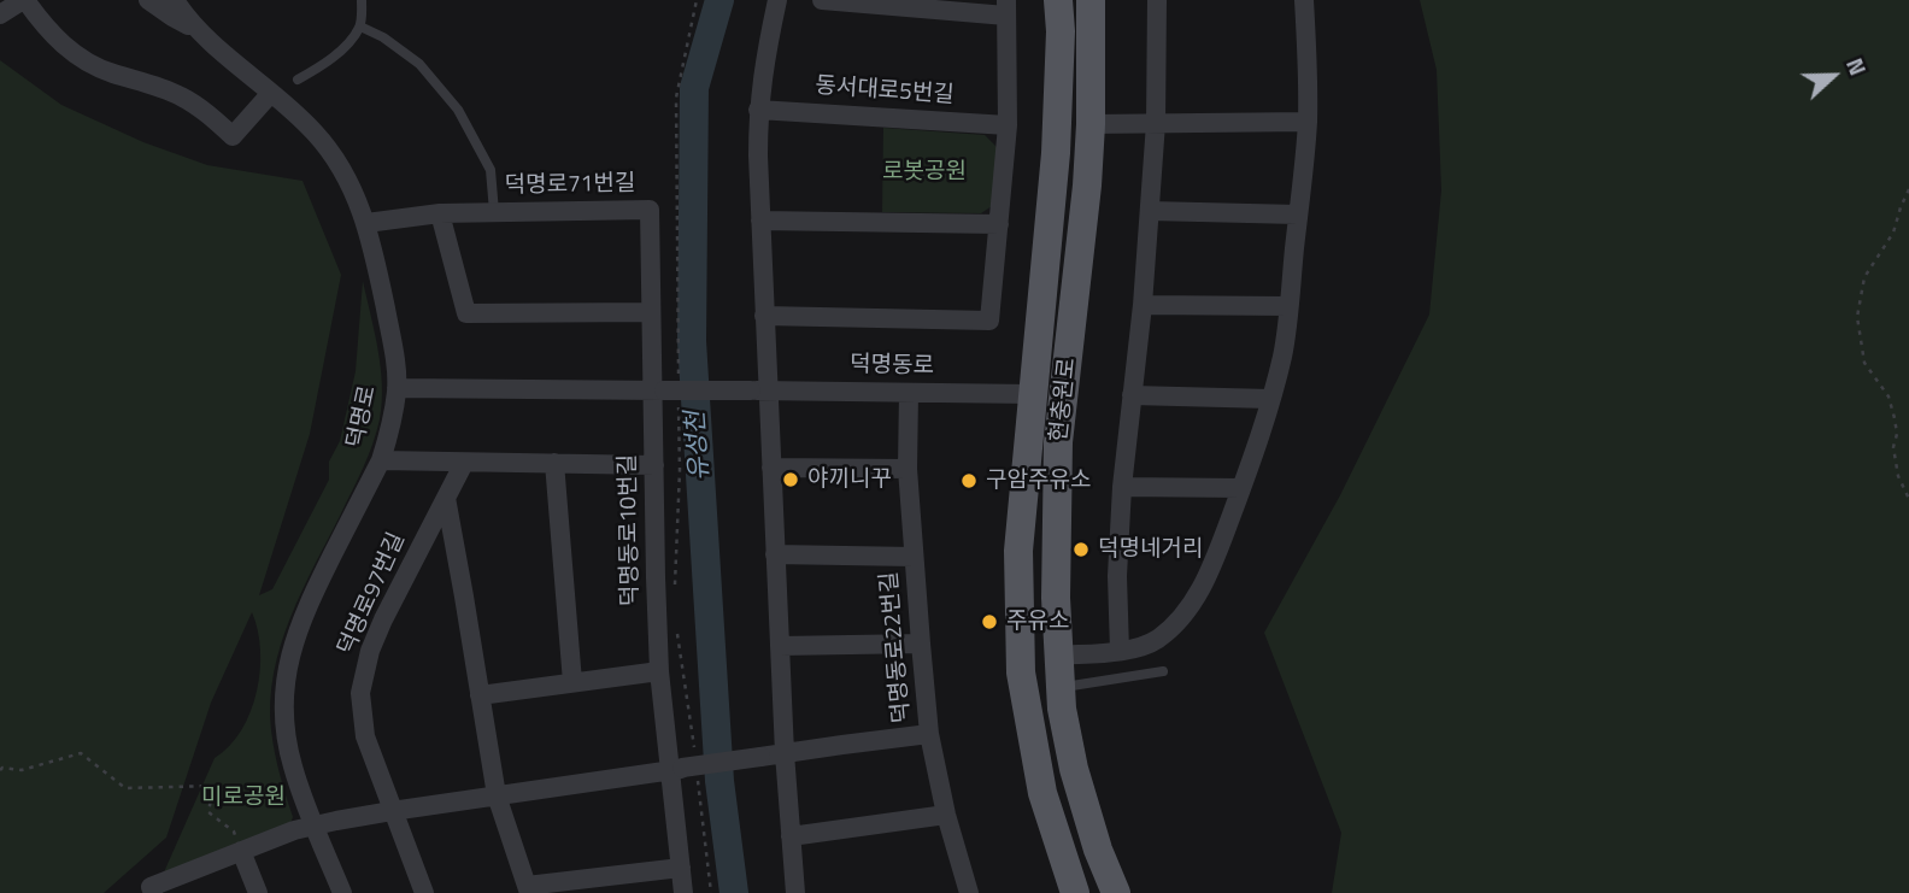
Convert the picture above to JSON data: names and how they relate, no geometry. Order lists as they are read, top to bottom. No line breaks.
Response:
{"streets":{"main road":["현충원로"],"street":["동서대로5번길","덕명로71번길","덕명동로","덕명로","덕명동로10번길","덕명로97번길","덕명동로22번길"]},"crossings":[["덕명로71번길","덕명동로"],["덕명로71번길","덕명로"],["덕명로71번길","덕명동로10번길"],["덕명동로","현충원로"],["덕명동로","덕명동로10번길"],["덕명동로","덕명동로22번길"]],"water":["유성천"],"parks":["로봇공원","미로공원"],"places":["야끼니꾸","구암주유소","덕명네거리","주유소"],"north":"right"}
